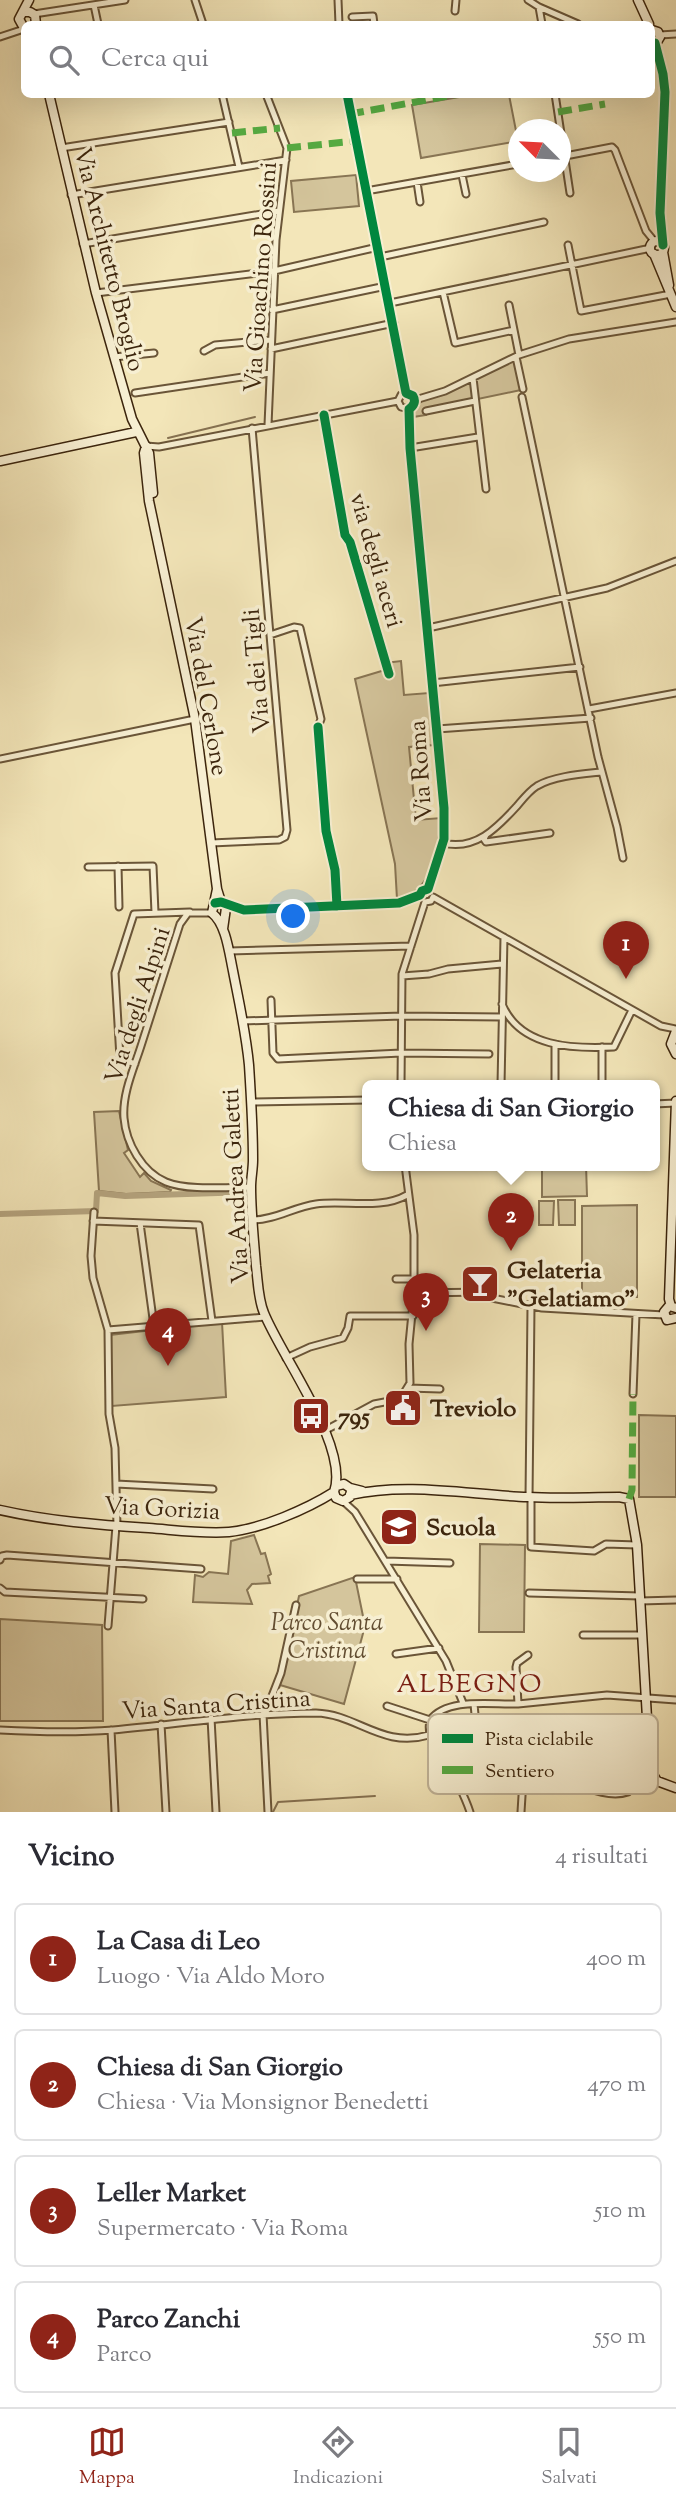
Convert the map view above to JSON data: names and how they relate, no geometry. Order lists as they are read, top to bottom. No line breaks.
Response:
{"streets":{"street":["Via Architetto Broglio","Via Gioachino Rossini","Via dei Tigli","Via del Cerlone","Via Roma","Via degli Alpini","Via Andrea Galetti","Via Gorizia","Via Santa Cristina"],"cycle path":["via degli aceri"]},"crossings":[["Via Architetto Broglio","Via del Cerlone"],["Via dei Tigli","Via del Cerlone"],["Via del Cerlone","Via degli Alpini"],["Via del Cerlone","Via Andrea Galetti"],["Via degli Alpini","Via Andrea Galetti"],["Via Andrea Galetti","Via Gorizia"]],"districts":["ALBEGNO"],"parks":["Parco Santa Cristina"],"places":{"bar":["Gelateria \"Gelatiamo\""],"public building":["Treviolo"],"bus stop":["795"],"school or university":["Scuola"]},"legend":["Pista ciclabile","Sentiero"],"north":"top left","page":{"search":"Cerca qui","pins":["1","2","3","4"],"popup":["Chiesa di San Giorgio","Chiesa"],"heading":["Vicino","4 risultati"],"list":[{"mark":"1","name":"La Casa di Leo","note":"Luogo · Via Aldo Moro","value":"400 m"},{"mark":"2","name":"Chiesa di San Giorgio","note":"Chiesa · Via Monsignor Benedetti","value":"470 m"},{"mark":"3","name":"Leller Market","note":"Supermercato · Via Roma","value":"510 m"},{"mark":"4","name":"Parco Zanchi","note":"Parco","value":"550 m"}],"nav":["Mappa","Indicazioni","Salvati"]}}
